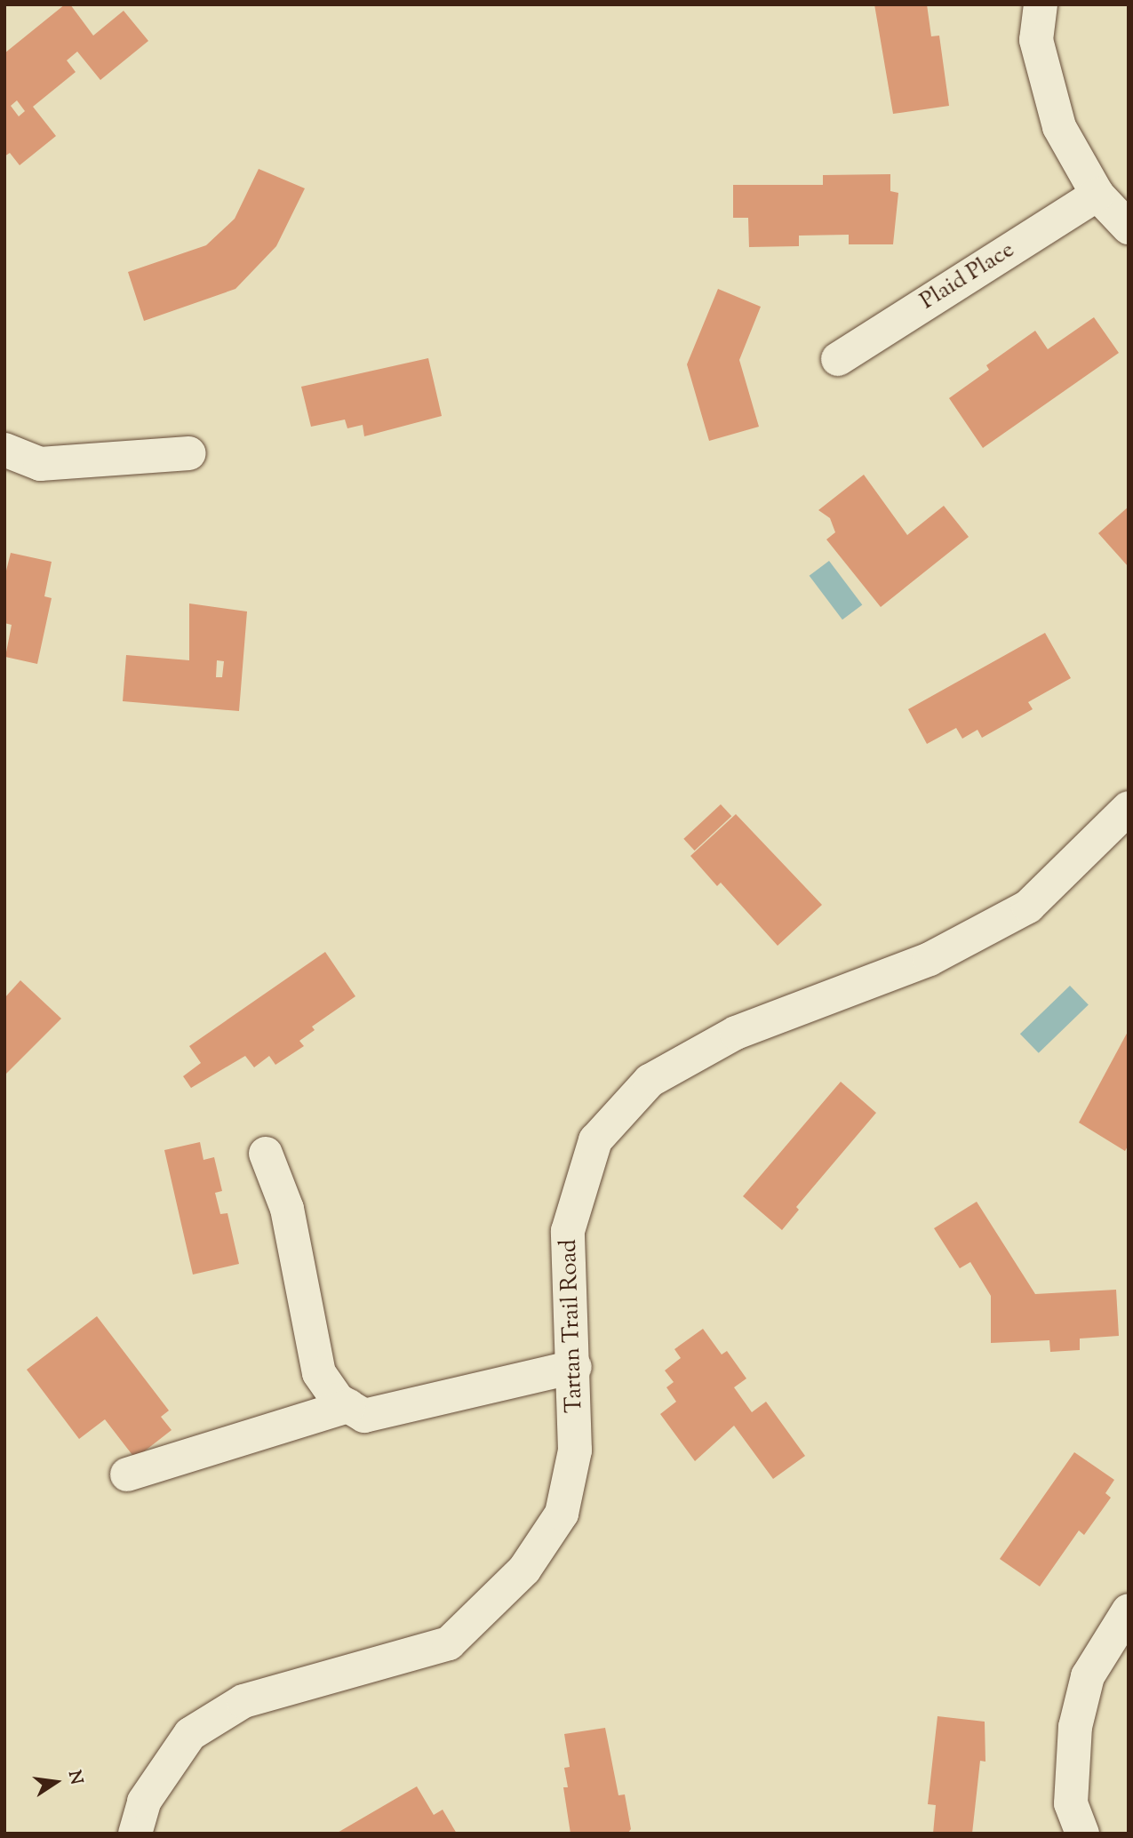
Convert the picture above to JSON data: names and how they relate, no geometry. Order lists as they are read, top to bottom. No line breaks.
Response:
{"streets":{"street":["Plaid Place","Tartan Trail Road"]},"north":"right"}
